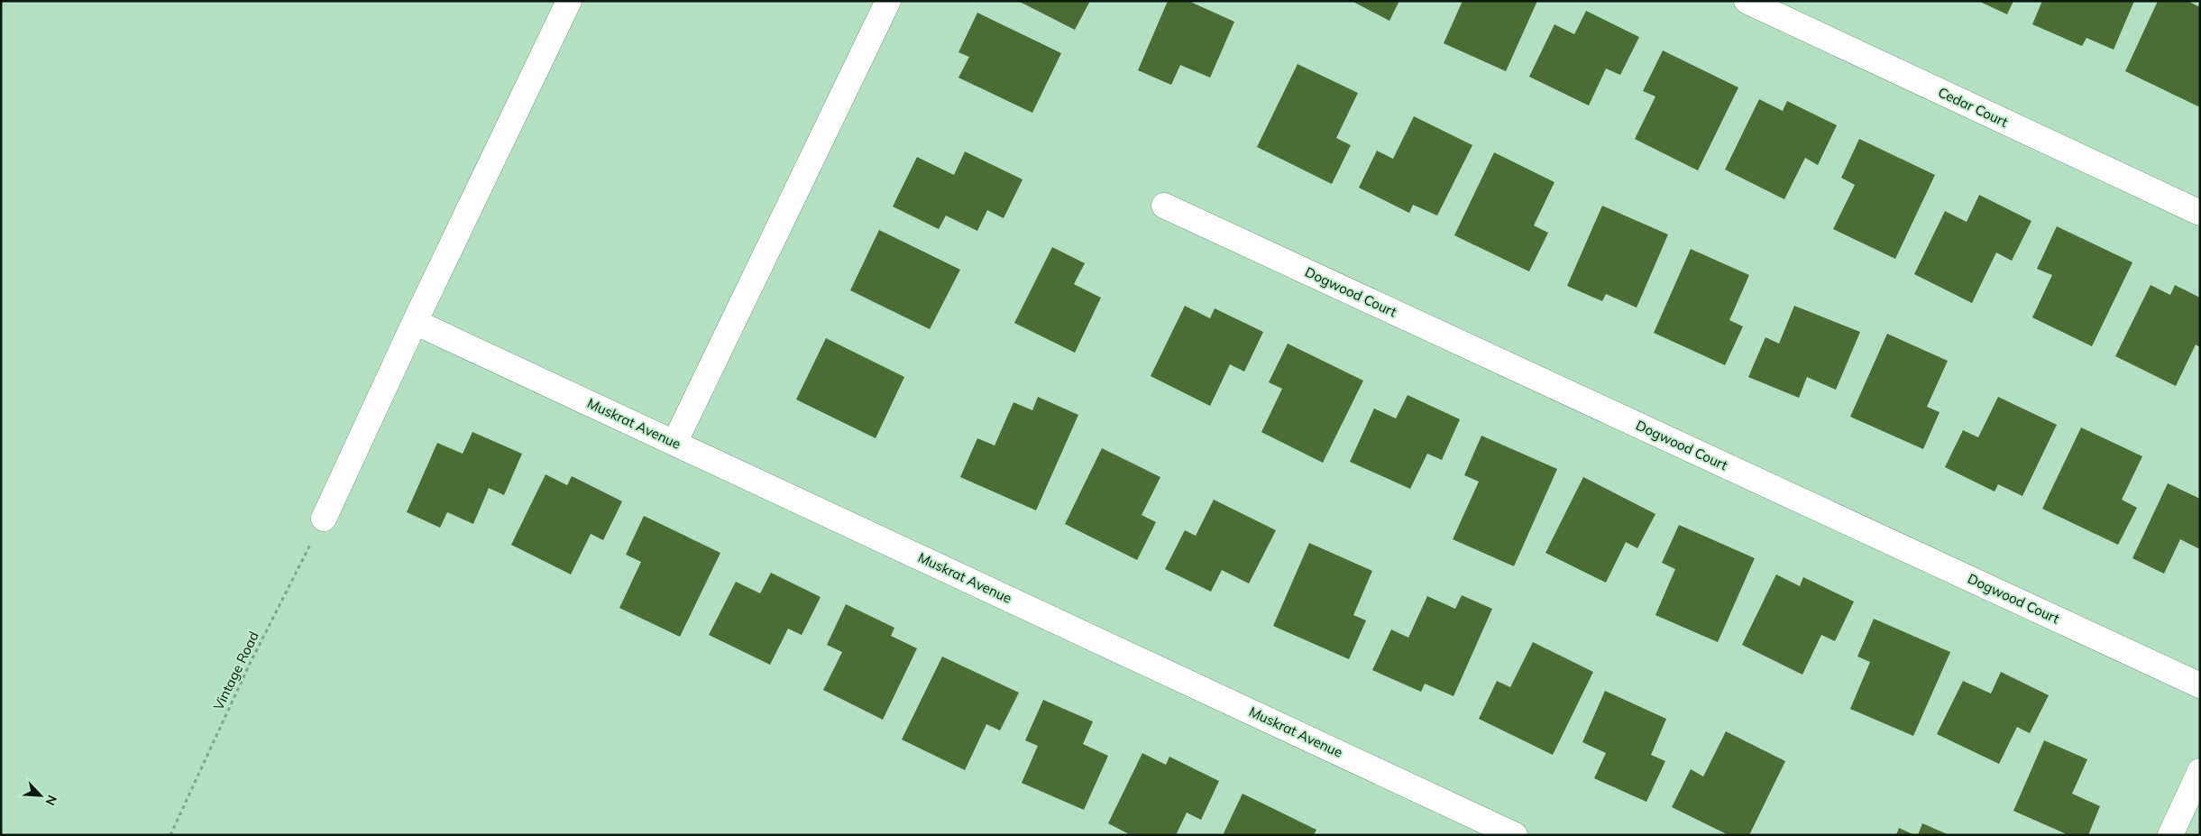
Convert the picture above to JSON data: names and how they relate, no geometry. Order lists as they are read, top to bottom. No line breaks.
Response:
{"streets":{"street":["Cedar Court","Dogwood Court","Muskrat Avenue"],"path":["Vintage Road"]},"north":"bottom right"}
